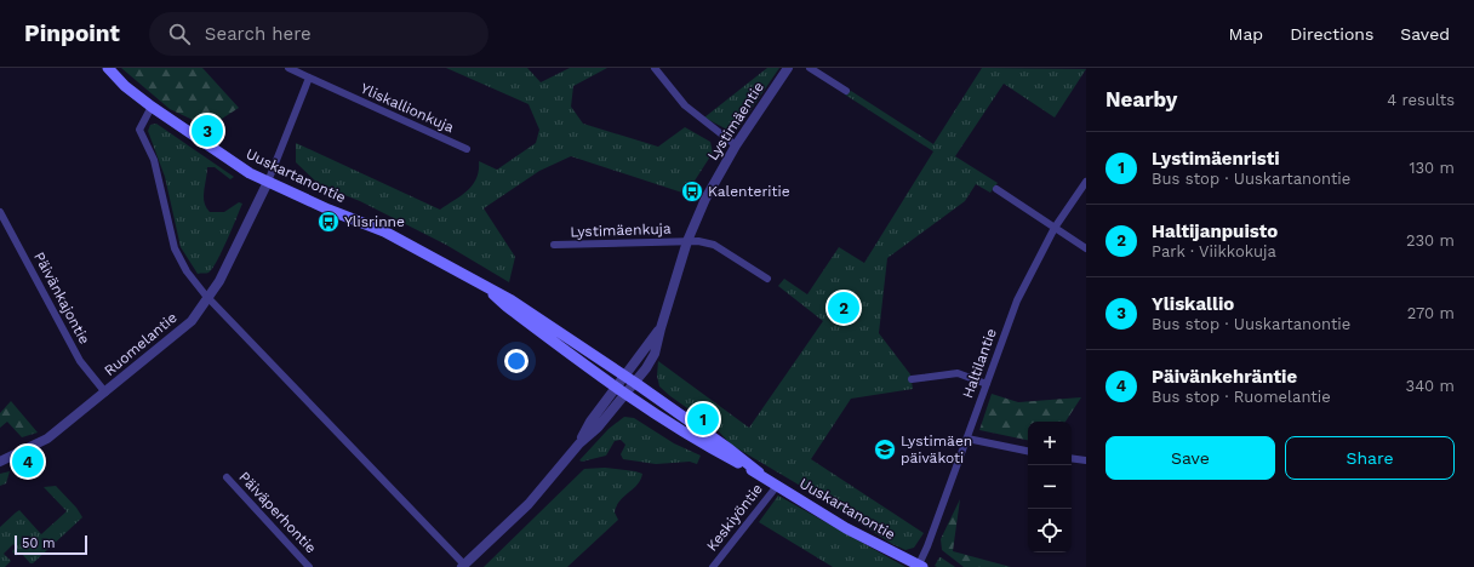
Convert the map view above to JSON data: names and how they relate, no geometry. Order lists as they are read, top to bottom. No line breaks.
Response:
{"streets":{"main road":["Uuskartanontie"],"street":["Yliskallionkuja","Lystimäentie","Lystimäenkuja","Päivänkajontie","Ruomelantie","Haltilantie","Päiväperhontie","Keskiyöntie"]},"crossings":[["Lystimäentie","Uuskartanontie"],["Lystimäentie","Lystimäenkuja"],["Uuskartanontie","Ruomelantie"],["Uuskartanontie","Haltilantie"],["Uuskartanontie","Keskiyöntie"],["Päivänkajontie","Ruomelantie"]],"places":{"bus stop":["Kalenteritie","Ylisrinne"],"school or university":["Lystimäen päiväkoti"]},"scale_bar":"50 m","page":{"header":"Pinpoint","search":"Search here","nav":["Map","Directions","Saved"],"heading":["Nearby","4 results"],"pins":["3","2","1","4"],"list":[{"mark":"1","name":"Lystimäenristi","note":"Bus stop · Uuskartanontie","value":"130 m"},{"mark":"2","name":"Haltijanpuisto","note":"Park · Viikkokuja","value":"230 m"},{"mark":"3","name":"Yliskallio","note":"Bus stop · Uuskartanontie","value":"270 m"},{"mark":"4","name":"Päivänkehräntie","note":"Bus stop · Ruomelantie","value":"340 m"}],"map_buttons":["+","−"],"buttons":["Save","Share"],"scale":"50 m"}}
